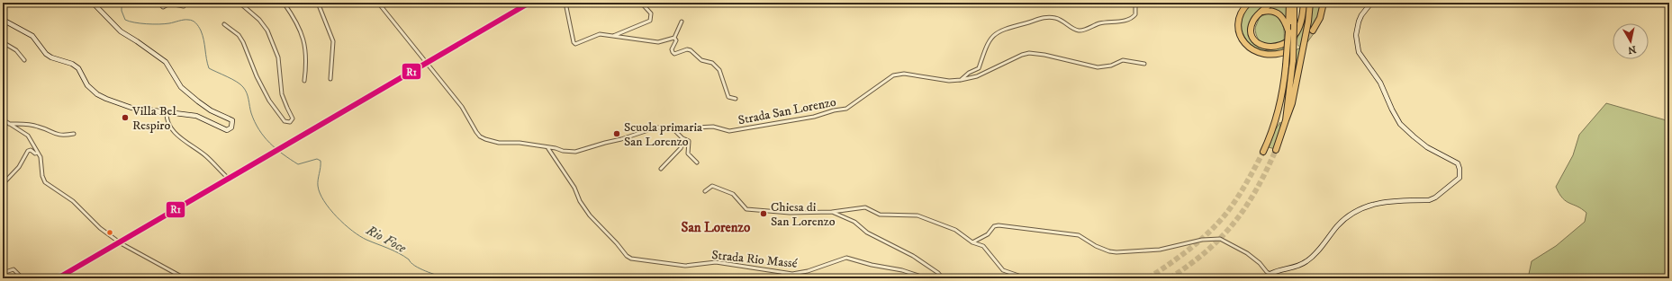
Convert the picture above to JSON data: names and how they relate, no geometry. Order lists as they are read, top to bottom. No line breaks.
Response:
{"streets":{"street":["Strada San Lorenzo","Strada Rio Massé"]},"crossings":[["Strada San Lorenzo","Strada Rio Massé"]],"districts":["San Lorenzo"],"water":["Rio Foce"],"places":["Villa Bel Respiro","Scuola primaria San Lorenzo","Chiesa di San Lorenzo"],"lines":["transit line R1"],"north":"bottom"}
